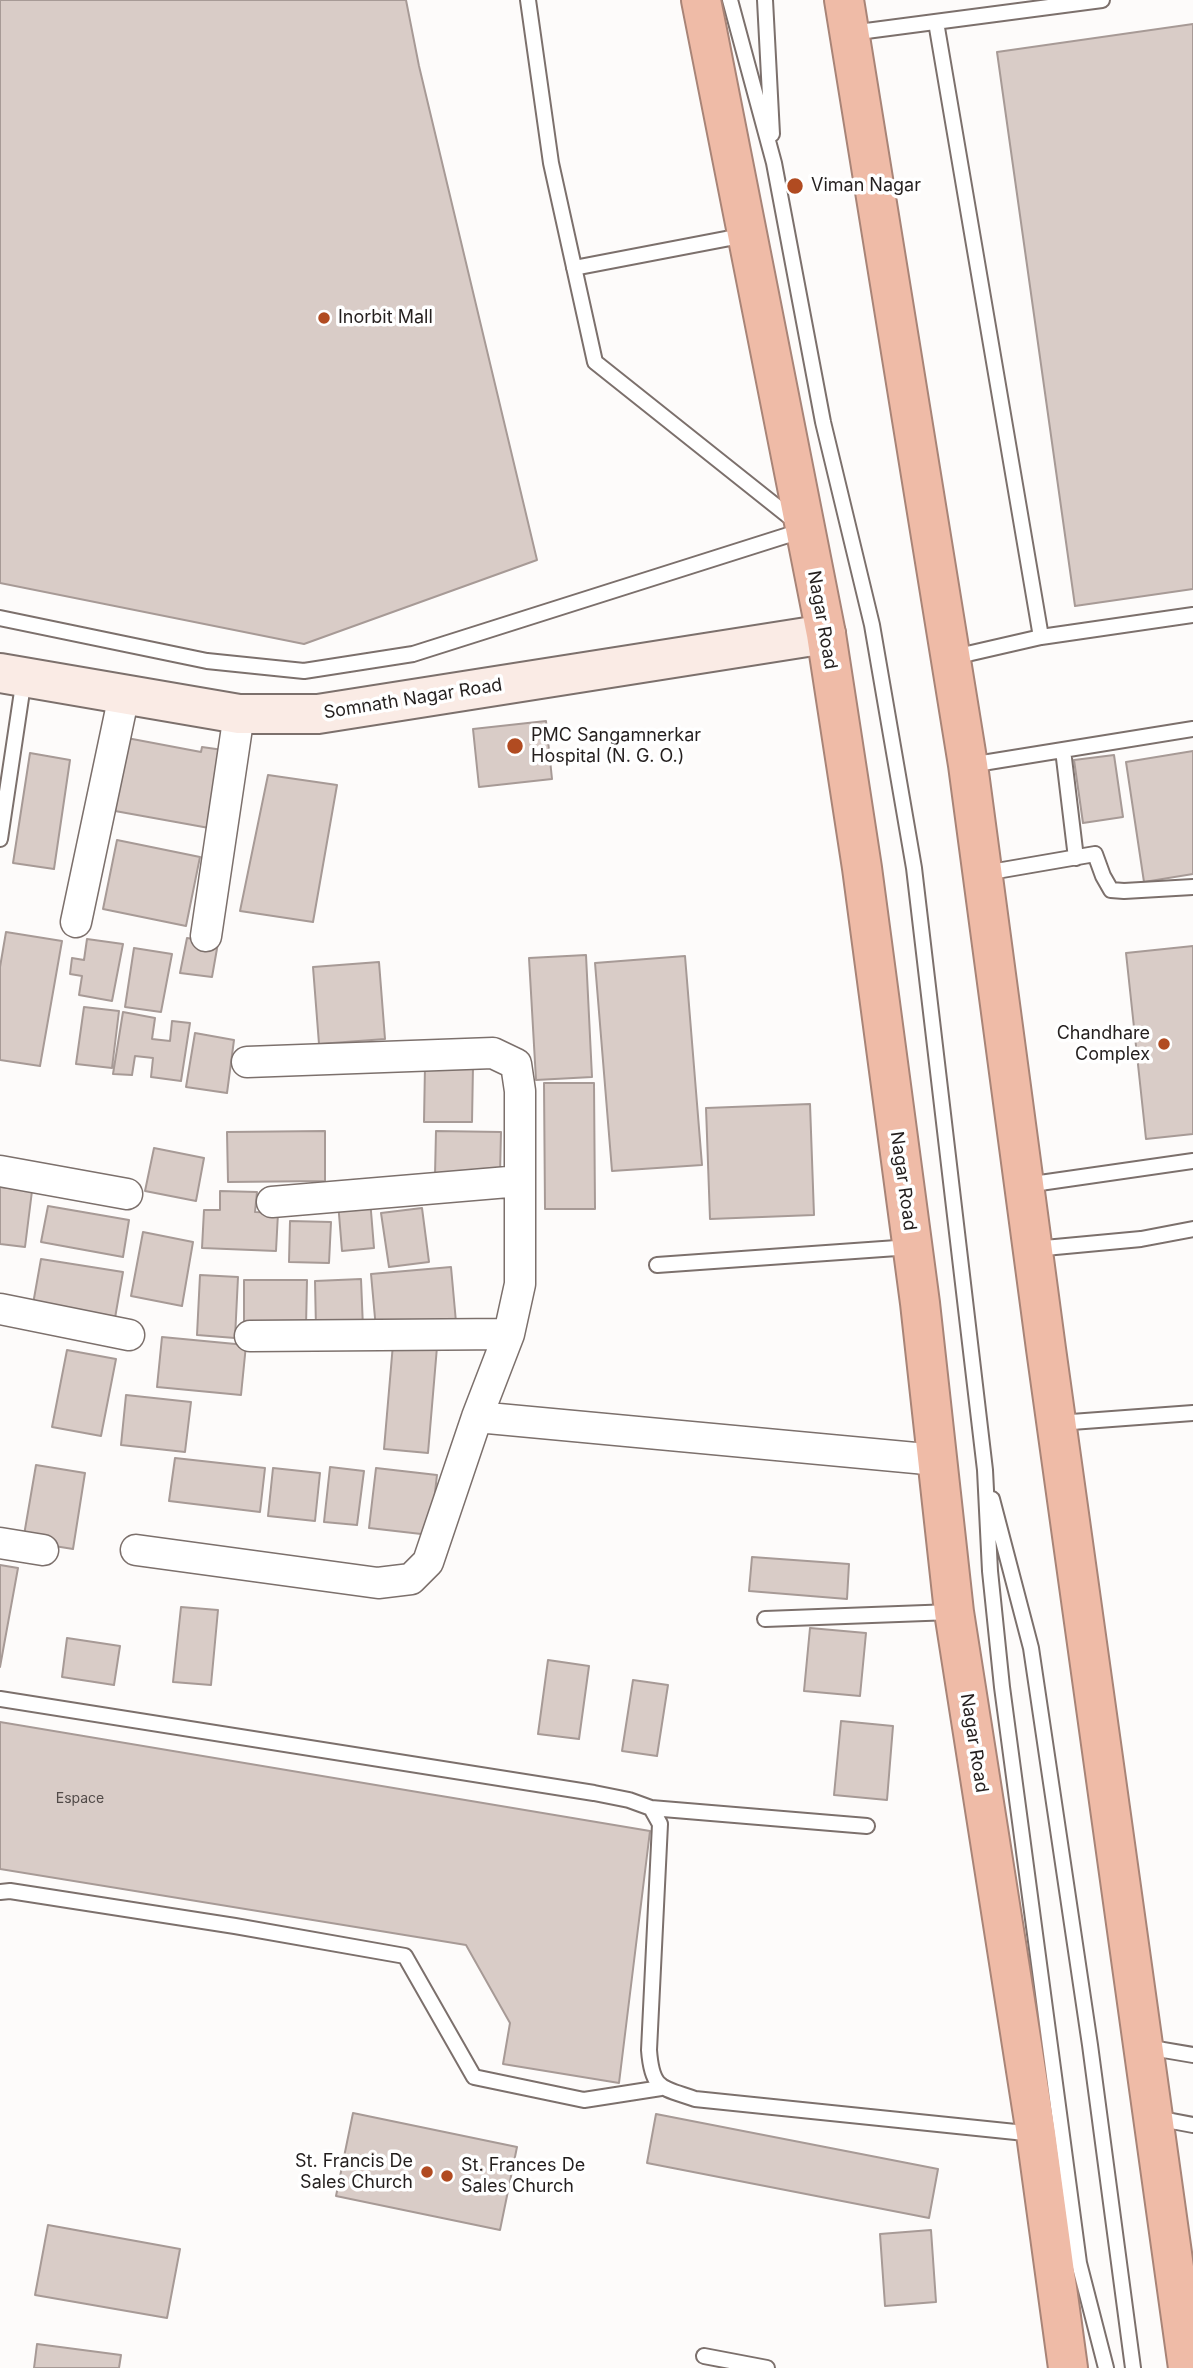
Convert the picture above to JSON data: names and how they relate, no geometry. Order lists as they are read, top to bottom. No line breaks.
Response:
{"streets":{"highway":["Nagar Road"],"street":["Somnath Nagar Road"]},"crossings":[["Nagar Road","Somnath Nagar Road"]],"places":["Viman Nagar","Inorbit Mall","PMC Sangamnerkar Hospital (N. G. O.)","Chandhare Complex","St. Francis De Sales Church","St. Frances De Sales Church"],"house_numbers":["Espace"]}
